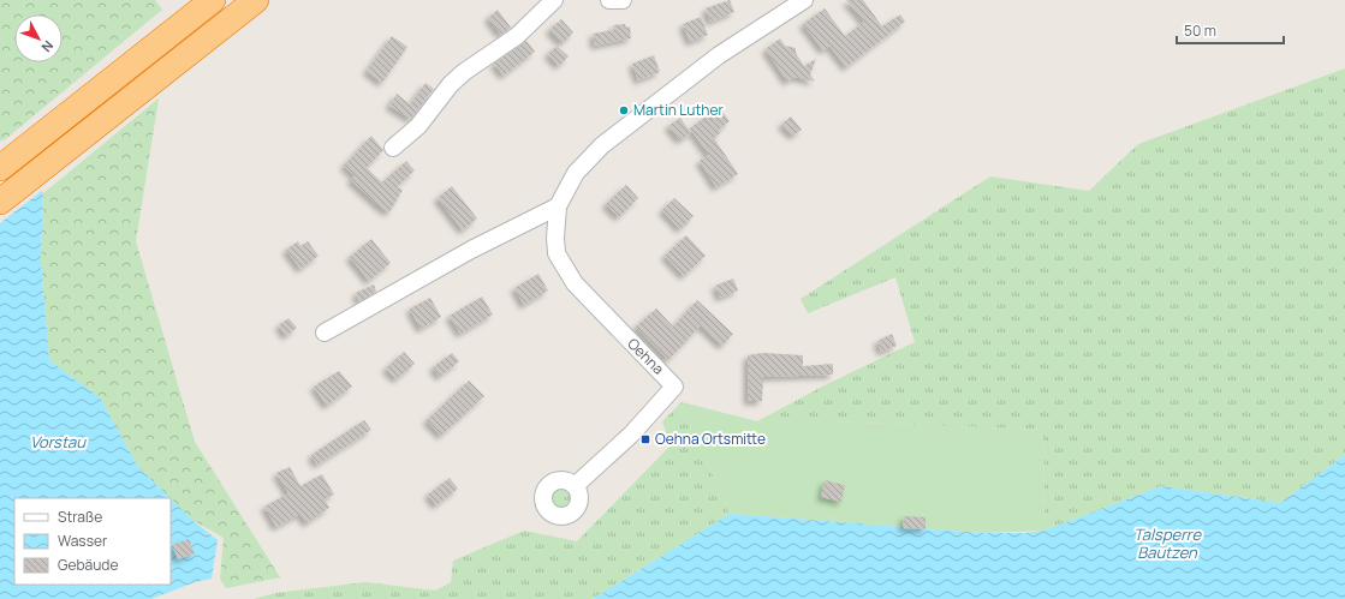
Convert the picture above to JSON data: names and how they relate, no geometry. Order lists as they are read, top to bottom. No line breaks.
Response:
{"streets":{"street":["Oehna"]},"water":["Vorstau","Talsperre Bautzen"],"places":{"other":["Martin Luther"],"transit":["Oehna Ortsmitte"]},"legend":["Straße","Wasser","Gebäude"],"scale_bar":"50 m","north":"bottom right"}
